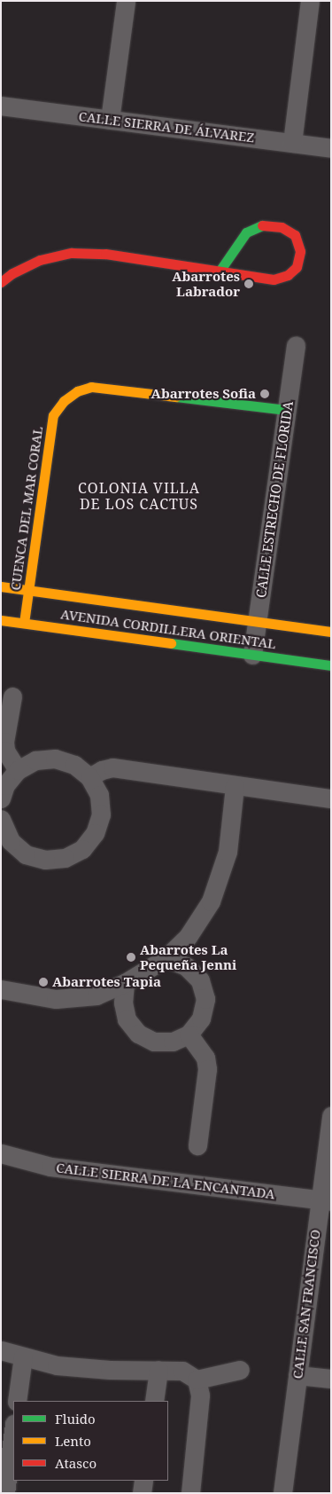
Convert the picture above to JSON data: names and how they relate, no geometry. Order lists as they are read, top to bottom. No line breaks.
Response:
{"streets":{"street":["CALLE SIERRA DE ÁLVAREZ","CALLE ESTRECHO DE FLORIDA","CUENCA DEL MAR CORAL","AVENIDA CORDILLERA ORIENTAL","CALLE SIERRA DE LA ENCANTADA","CALLE SAN FRANCISCO"]},"crossings":[["CALLE ESTRECHO DE FLORIDA","CUENCA DEL MAR CORAL"],["CALLE ESTRECHO DE FLORIDA","AVENIDA CORDILLERA ORIENTAL"],["CUENCA DEL MAR CORAL","AVENIDA CORDILLERA ORIENTAL"],["CALLE SIERRA DE LA ENCANTADA","CALLE SAN FRANCISCO"]],"districts":["COLONIA VILLA DE LOS CACTUS"],"places":["Abarrotes Labrador","Abarrotes Sofia","Abarrotes La Pequeña Jenni","Abarrotes Tapia"],"legend":["Fluido","Lento","Atasco"]}
